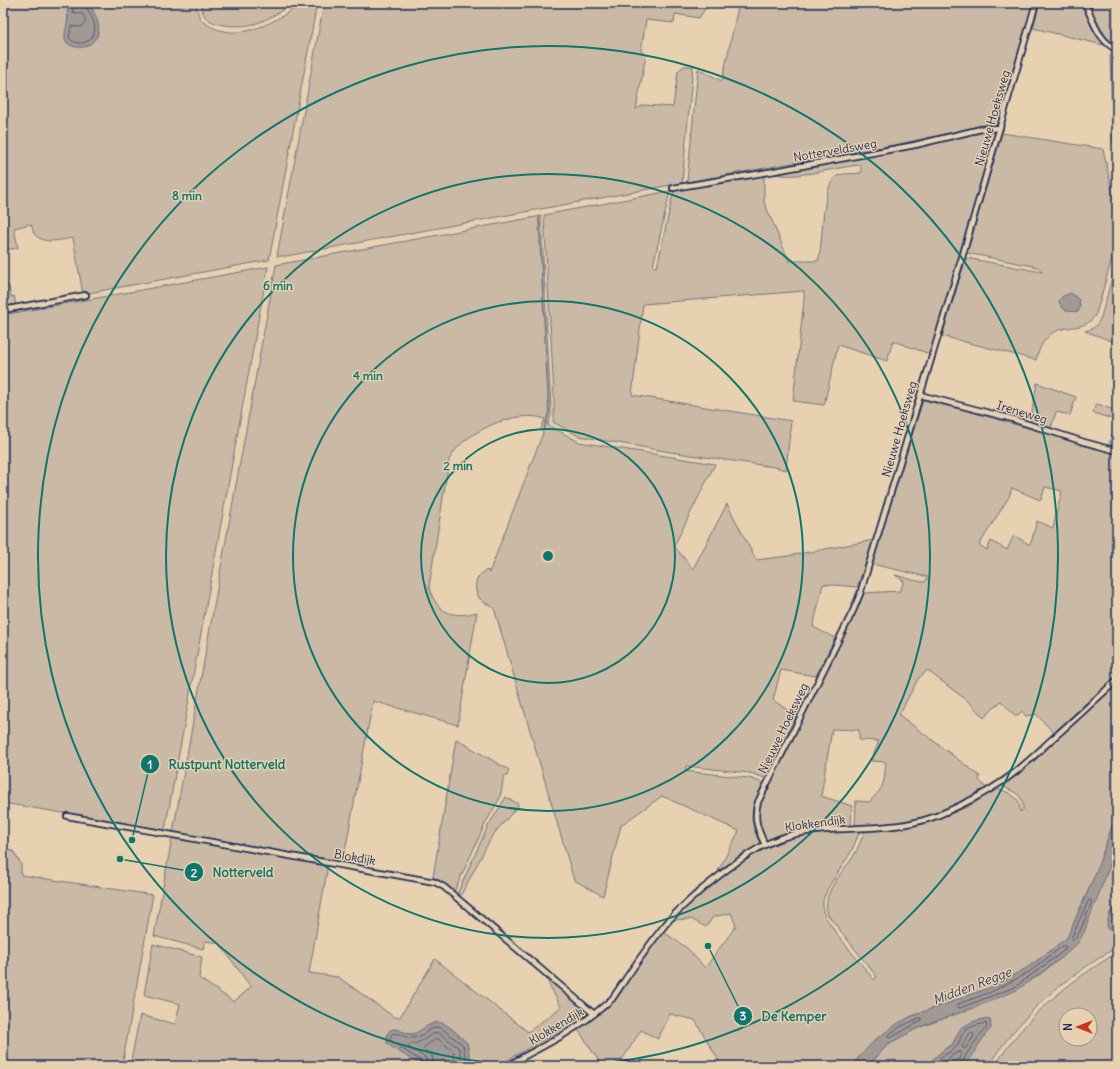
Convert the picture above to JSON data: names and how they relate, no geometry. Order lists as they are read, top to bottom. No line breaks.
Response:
{"streets":{"street":["Nieuwe Hoeksweg","Notterveldsweg","Ireneweg","Klokkendijk","Blokdijk"]},"crossings":[["Nieuwe Hoeksweg","Notterveldsweg"],["Nieuwe Hoeksweg","Ireneweg"],["Nieuwe Hoeksweg","Klokkendijk"],["Klokkendijk","Blokdijk"]],"water":["Midden Regge"],"places":["Rustpunt Notterveld","Notterveld","De Kemper"],"north":"left","rings":["8 min","6 min","4 min","2 min"]}
